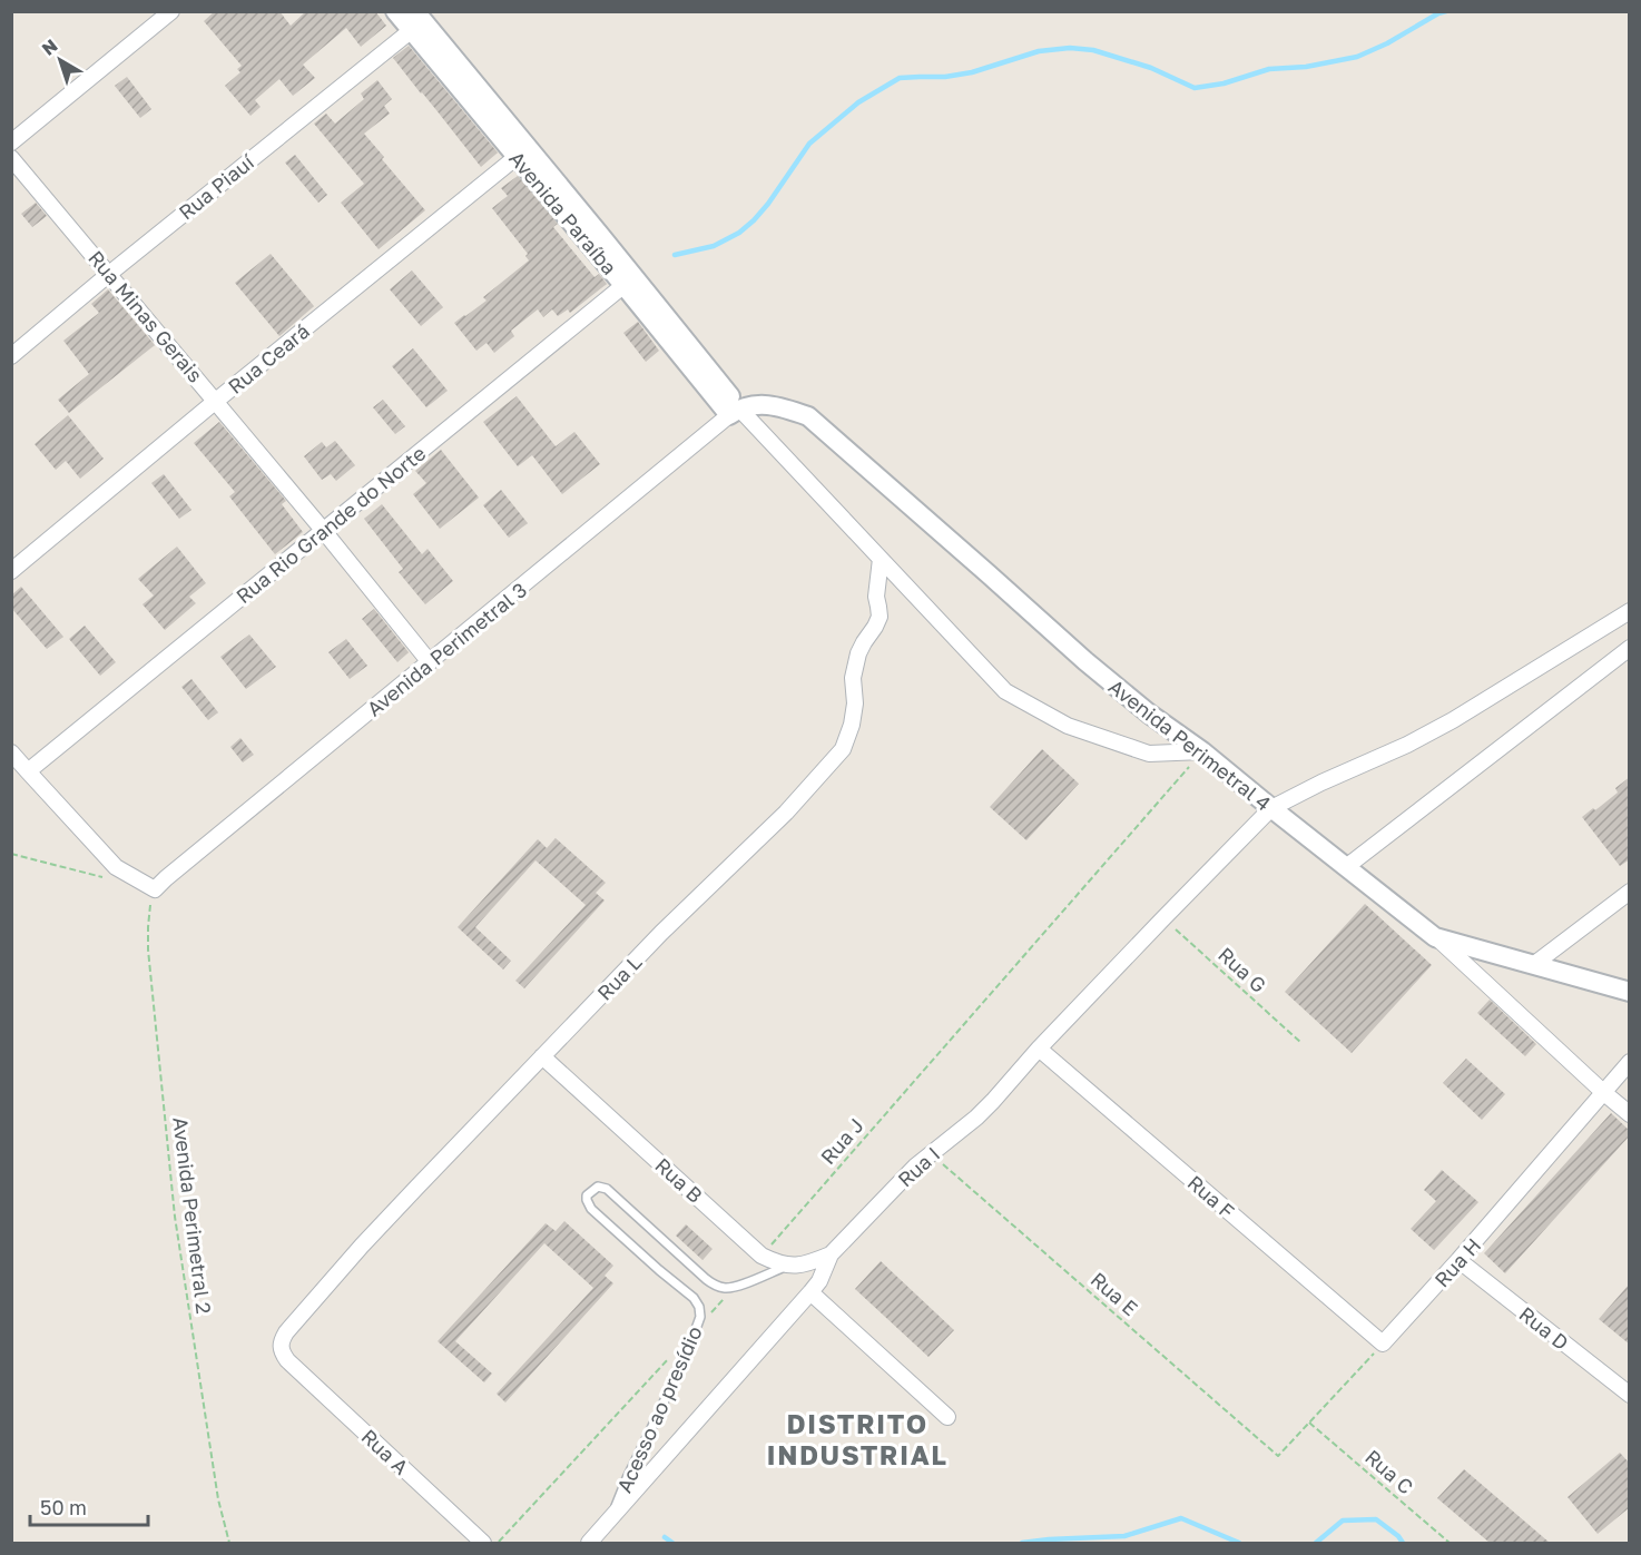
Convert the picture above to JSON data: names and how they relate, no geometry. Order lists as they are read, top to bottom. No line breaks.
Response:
{"streets":{"street":["Rua Piauí","Avenida Paraíba","Rua Minas Gerais","Rua Ceará","Rua Rio Grande do Norte","Avenida Perimetral 3","Avenida Perimetral 4","Rua L","Rua I","Rua B","Rua F","Rua H","Rua D","Rua A"],"lane":["Acesso ao presídio"],"path":["Rua G","Rua J","Avenida Perimetral 2","Rua E","Rua C"]},"crossings":[["Rua Piauí","Avenida Paraíba"],["Rua Piauí","Rua Minas Gerais"],["Avenida Paraíba","Rua Ceará"],["Avenida Paraíba","Rua Rio Grande do Norte"],["Avenida Paraíba","Avenida Perimetral 3"],["Avenida Paraíba","Avenida Perimetral 4"],["Rua Minas Gerais","Rua Ceará"],["Rua Minas Gerais","Rua Rio Grande do Norte"],["Rua Minas Gerais","Avenida Perimetral 3"],["Avenida Perimetral 3","Avenida Perimetral 4"],["Avenida Perimetral 3","Avenida Perimetral 2"],["Avenida Perimetral 4","Rua J"],["Avenida Perimetral 4","Rua I"],["Avenida Perimetral 4","Rua H"],["Rua G","Rua I"],["Rua L","Rua B"],["Rua L","Rua A"],["Rua J","Rua B"],["Rua I","Rua F"],["Rua I","Rua E"],["Rua I","Acesso ao presídio"],["Rua F","Rua H"],["Rua H","Rua D"],["Rua E","Rua C"]],"districts":["DISTRITO INDUSTRIAL"],"scale_bar":"50 m","north":"top left"}
